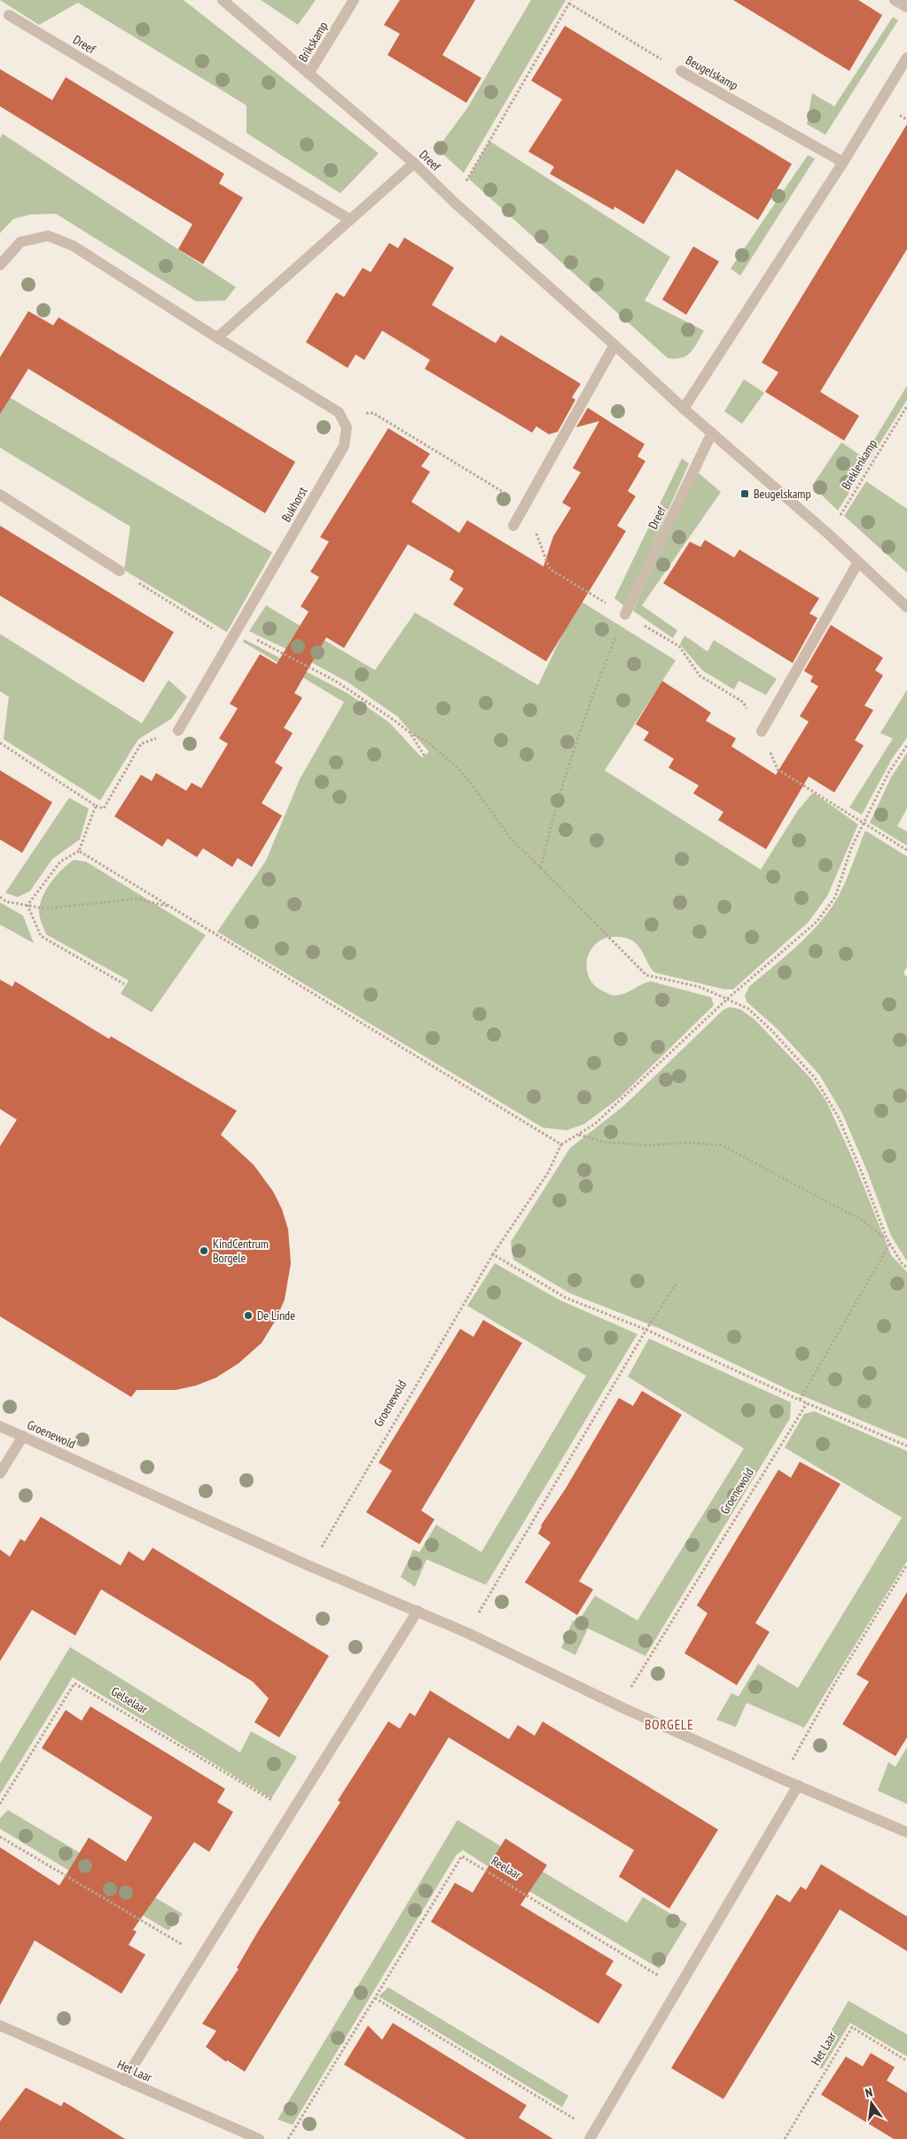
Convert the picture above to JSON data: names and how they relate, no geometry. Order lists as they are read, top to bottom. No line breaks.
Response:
{"streets":{"street":["Brikskamp","Dreef","Beugelskamp","Bukhorst","Groenewold","Het Laar"],"path":["Breklenkamp","Gelselaar","Reelaar"]},"crossings":[["Brikskamp","Dreef"],["Dreef","Beugelskamp"],["Dreef","Breklenkamp"]],"districts":["BORGELE"],"places":{"transit":["Beugelskamp"],"other":["KindCentrum Borgele","De Linde"]},"north":"top"}
